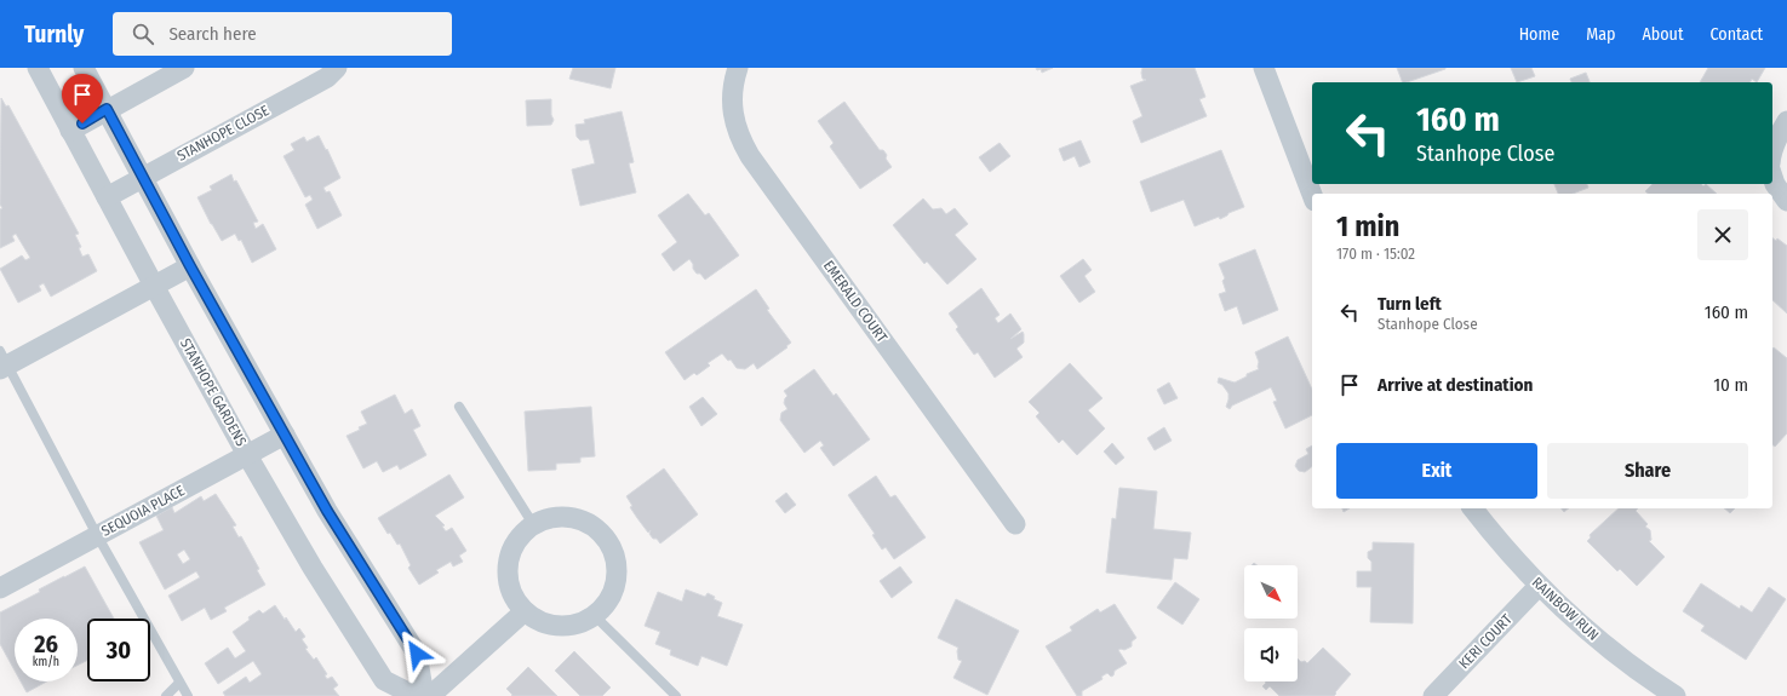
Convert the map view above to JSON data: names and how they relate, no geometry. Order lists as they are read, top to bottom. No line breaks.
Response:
{"streets":{"street":["STANHOPE CLOSE","EMERALD COURT","STANHOPE GARDENS","SEQUOIA PLACE","RAINBOW RUN","KERI COURT"]},"crossings":[["STANHOPE CLOSE","STANHOPE GARDENS"],["STANHOPE GARDENS","SEQUOIA PLACE"],["RAINBOW RUN","KERI COURT"]],"north":"bottom right","page":{"header":"Turnly","search":"Search here","nav":["Home","Map","About","Contact"],"turn":["160 m","Stanhope Close"],"heading":["1 min","170 m · 15:02"],"list":[{"name":"Turn left","note":"Stanhope Close","value":"160 m"},{"name":"Arrive at destination","value":"10 m"}],"buttons":["Exit","Share"],"speed":"26 km/h","limit":"30"}}
